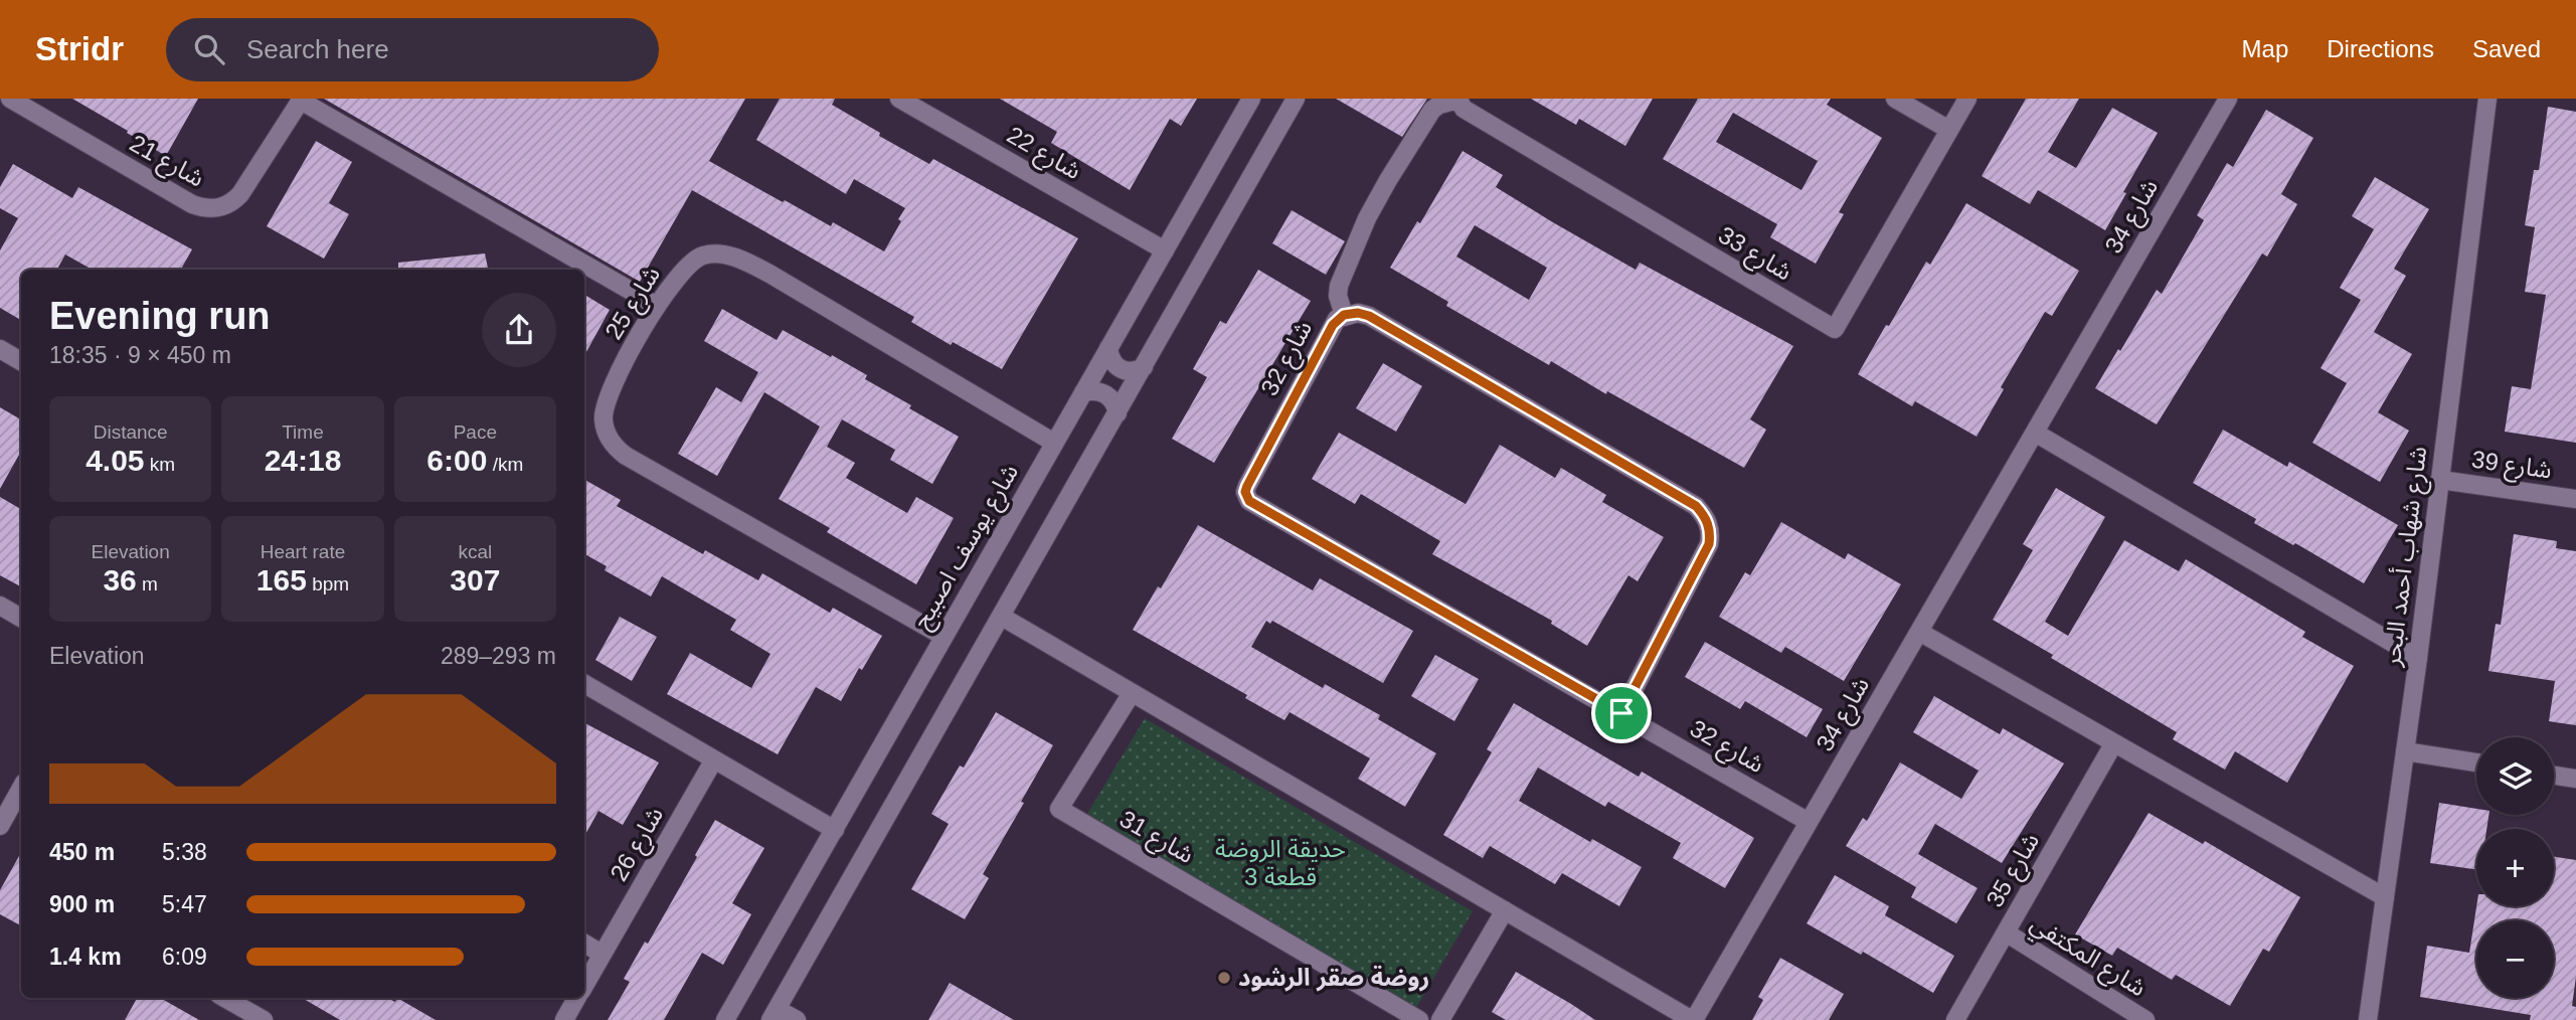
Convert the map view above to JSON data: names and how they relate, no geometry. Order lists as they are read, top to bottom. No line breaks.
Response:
{"streets":{"street":["شارع 22","شارع 21","شارع 34","شارع 33","شارع 25","شارع 32","شارع 39","شارع يوسف اصبيح","شارع شهاب أحمد البحر","شارع 31","شارع 26","شارع 35","شارع المكتفي"]},"crossings":[["شارع 22","شارع يوسف اصبيح"],["شارع 34","شارع 32"],["شارع 25","شارع يوسف اصبيح"],["شارع 39","شارع شهاب أحمد البحر"],["شارع 35","شارع المكتفي"]],"parks":["حديقة الروضة قطعة 3"],"places":["روضة صقر الرشود"],"page":{"header":"Stridr","search":"Search here","nav":["Map","Directions","Saved"],"heading":["Evening run","18:35 · 9 × 450 m"],"stats":[["Distance","4.05 km"],["Time","24:18"],["Pace","6:00 /km"],["Elevation","36 m"],["Heart rate","165 bpm"],["kcal","307"]],"chart":["Elevation","289–293 m"],"map_buttons":["+","−"],"list":[{"name":"450 m","note":"5:38"},{"name":"900 m","note":"5:47"},{"name":"1.4 km","note":"6:09"}]}}
